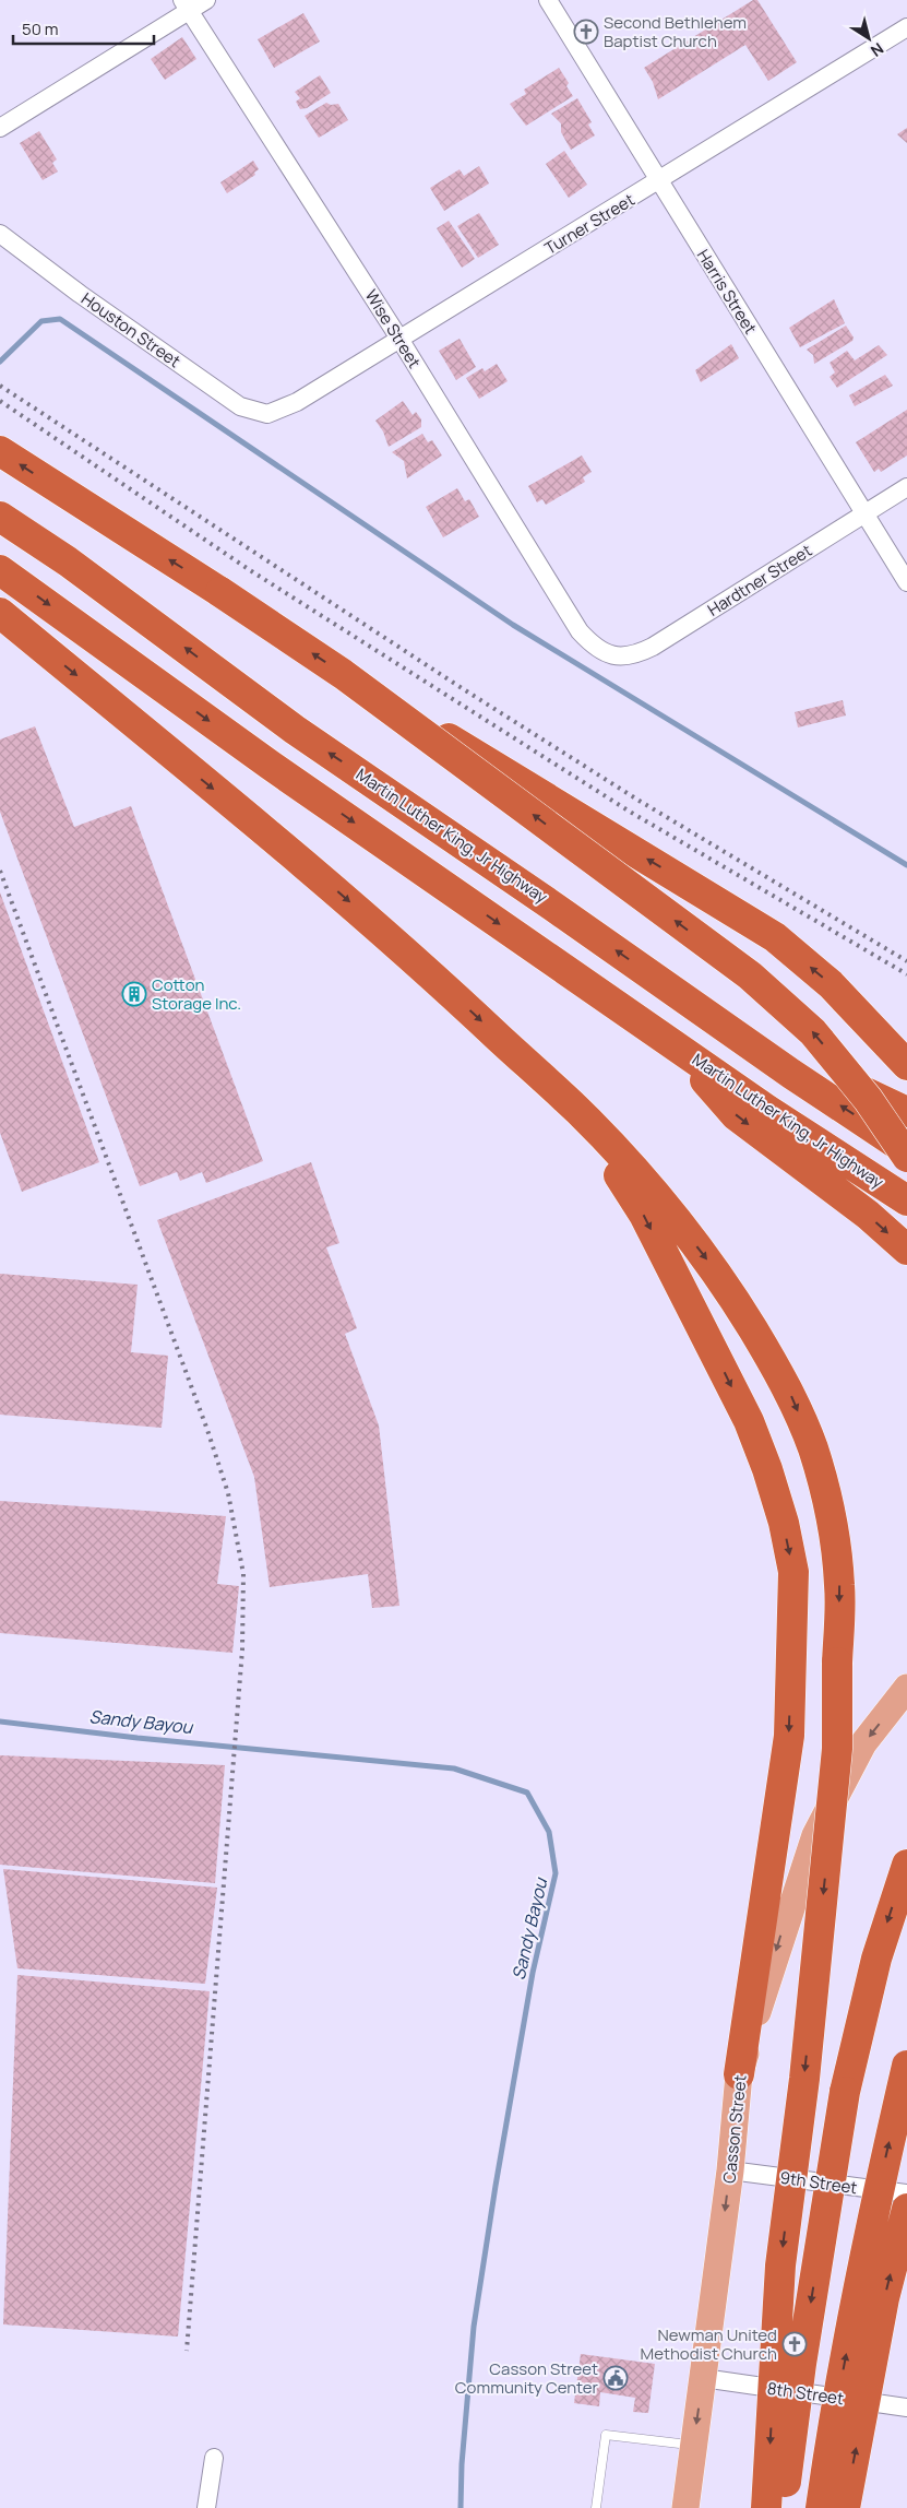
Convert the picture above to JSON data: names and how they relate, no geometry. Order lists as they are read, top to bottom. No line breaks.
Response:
{"streets":{"highway":["Martin Luther King, Jr Highway"],"main road":["Casson Street"],"street":["Turner Street","Harris Street","Wise Street","Houston Street","Hardtner Street","9th Street","8th Street"]},"crossings":[["Turner Street","Harris Street"],["Turner Street","Wise Street"],["Turner Street","Houston Street"],["Harris Street","Hardtner Street"],["Wise Street","Hardtner Street"],["Casson Street","9th Street"],["Casson Street","8th Street"]],"one_way":["Casson Street"],"water":["Sandy Bayou"],"places":{"church":["Second Bethlehem Baptist Church","Newman United Methodist Church"],"building":["Cotton Storage Inc."],"public building":["Casson Street Community Center"]},"scale_bar":"50 m","north":"bottom right"}
